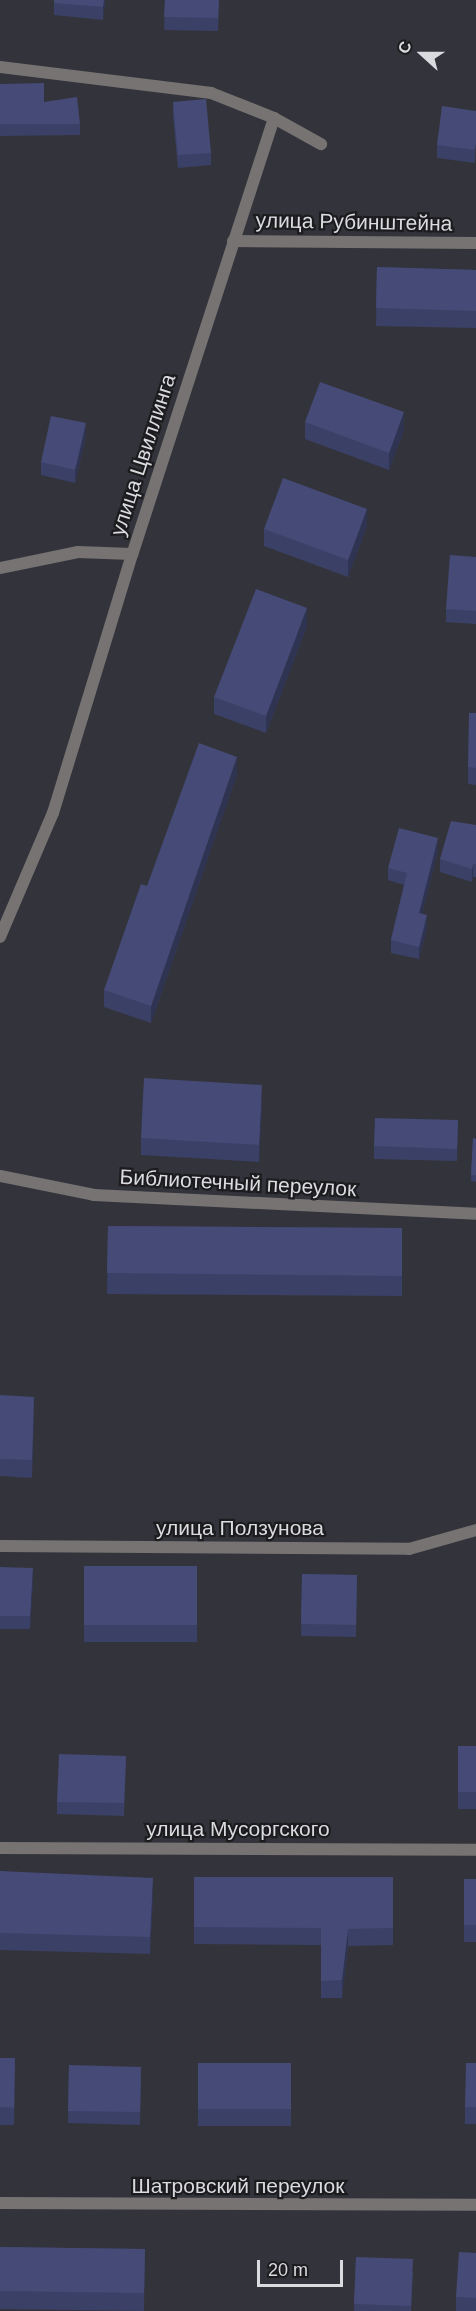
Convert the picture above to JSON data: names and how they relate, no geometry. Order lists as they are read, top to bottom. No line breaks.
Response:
{"streets":{"street":["улица Рубинштейна","улица Цвиллинга","Библиотечный переулок","улица Ползунова","улица Мусоргского","Шатровский переулок"]},"crossings":[["улица Рубинштейна","улица Цвиллинга"]],"scale_bar":"20 m","north":"left"}
